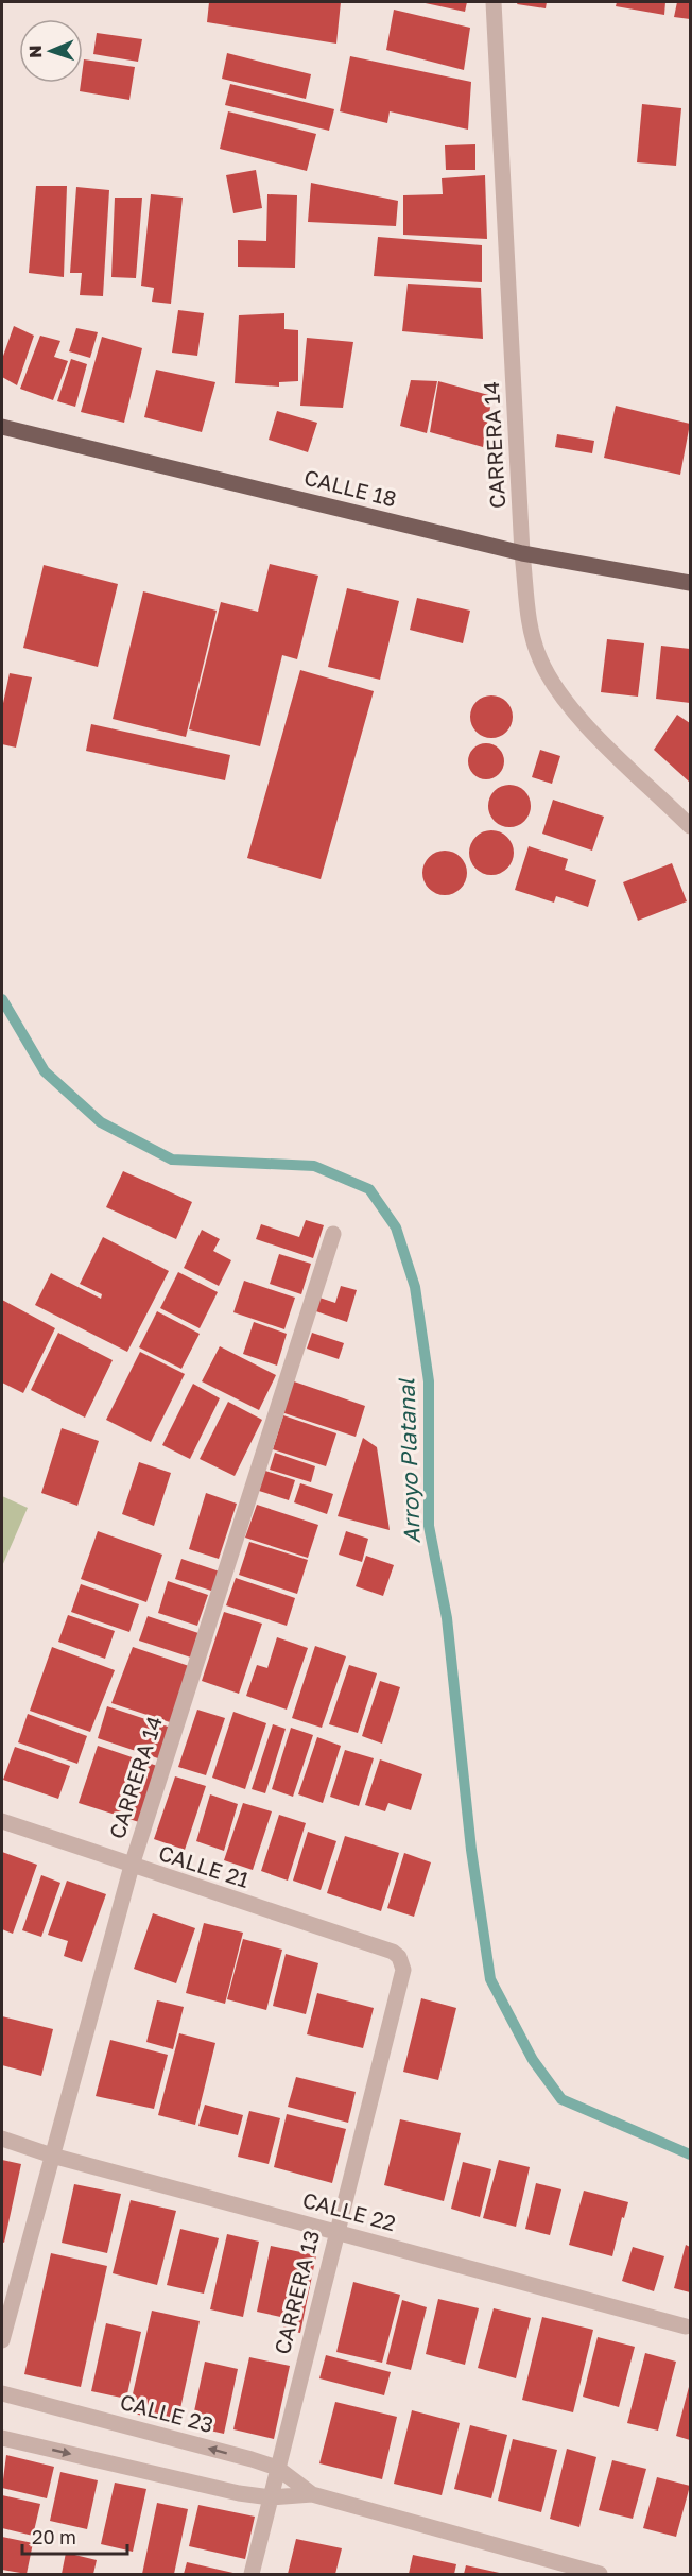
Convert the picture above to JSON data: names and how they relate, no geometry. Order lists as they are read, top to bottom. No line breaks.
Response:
{"streets":{"main road":["CALLE 18"],"street":["CARRERA 14","CALLE 21","CALLE 22","CARRERA 13","CALLE 23"]},"crossings":[["CARRERA 14","CALLE 18"],["CARRERA 14","CALLE 21"],["CARRERA 14","CALLE 22"],["CALLE 21","CARRERA 13"],["CALLE 22","CARRERA 13"],["CARRERA 13","CALLE 23"]],"water":["Arroyo Platanal"],"scale_bar":"20 m","north":"left"}
